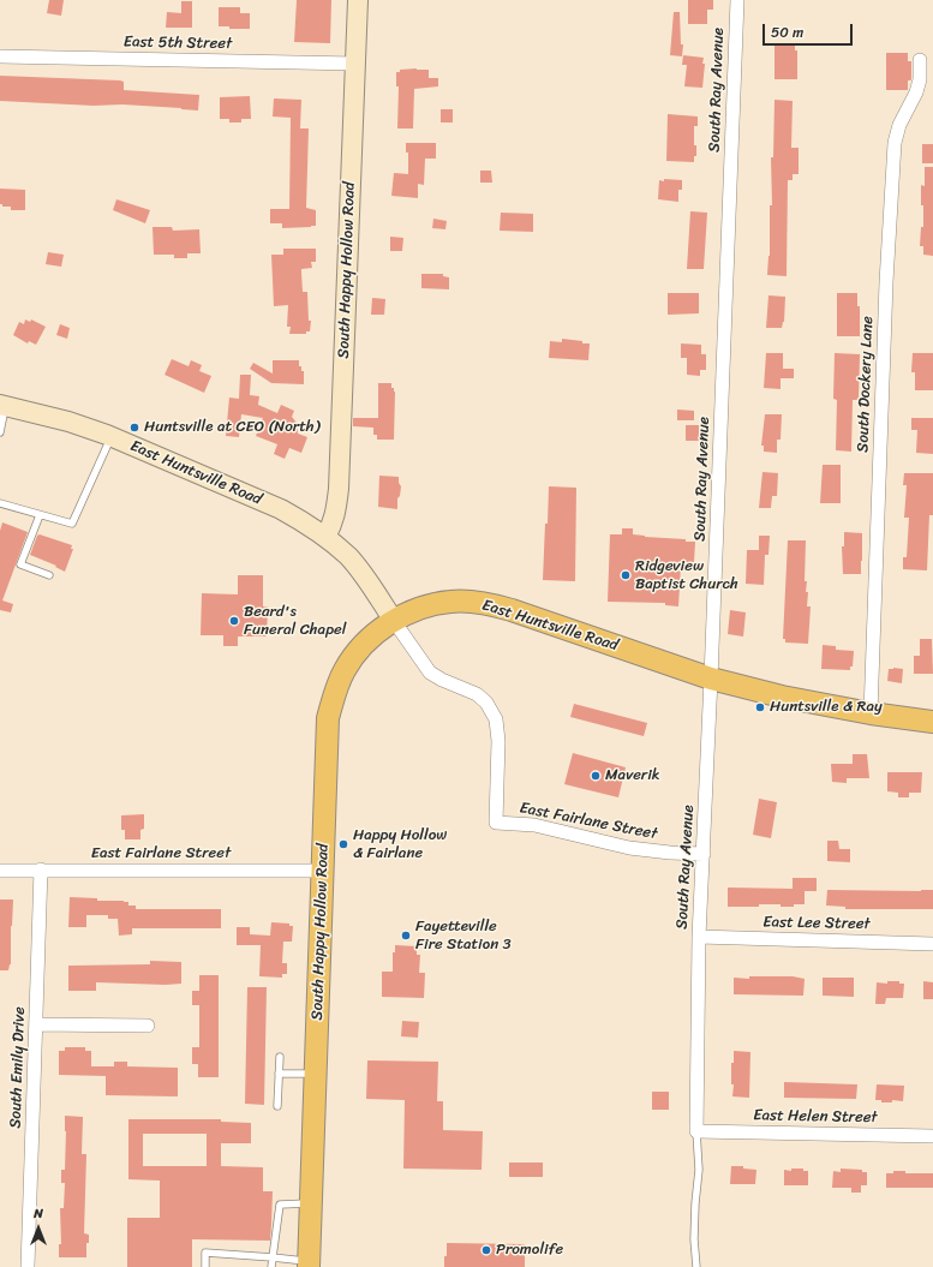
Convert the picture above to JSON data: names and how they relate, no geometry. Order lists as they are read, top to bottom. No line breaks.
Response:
{"streets":{"main road":["South Happy Hollow Road","East Huntsville Road"],"street":["East 5th Street","South Ray Avenue","South Dockery Lane","East Fairlane Street","East Lee Street","South Emily Drive","East Helen Street"]},"crossings":[["East 5th Street","South Happy Hollow Road"],["South Ray Avenue","East Huntsville Road"],["South Ray Avenue","East Fairlane Street"],["South Ray Avenue","East Lee Street"],["South Ray Avenue","East Helen Street"],["South Happy Hollow Road","East Huntsville Road"],["South Happy Hollow Road","East Fairlane Street"],["South Dockery Lane","East Huntsville Road"],["East Huntsville Road","East Fairlane Street"],["East Fairlane Street","South Emily Drive"]],"places":["Huntsville at CEO (North)","Ridgeview Baptist Church","Beard's Funeral Chapel","Huntsville & Ray","Maverik","Happy Hollow & Fairlane","Fayetteville Fire Station 3","Promolife"],"scale_bar":"50 m","north":"top"}
